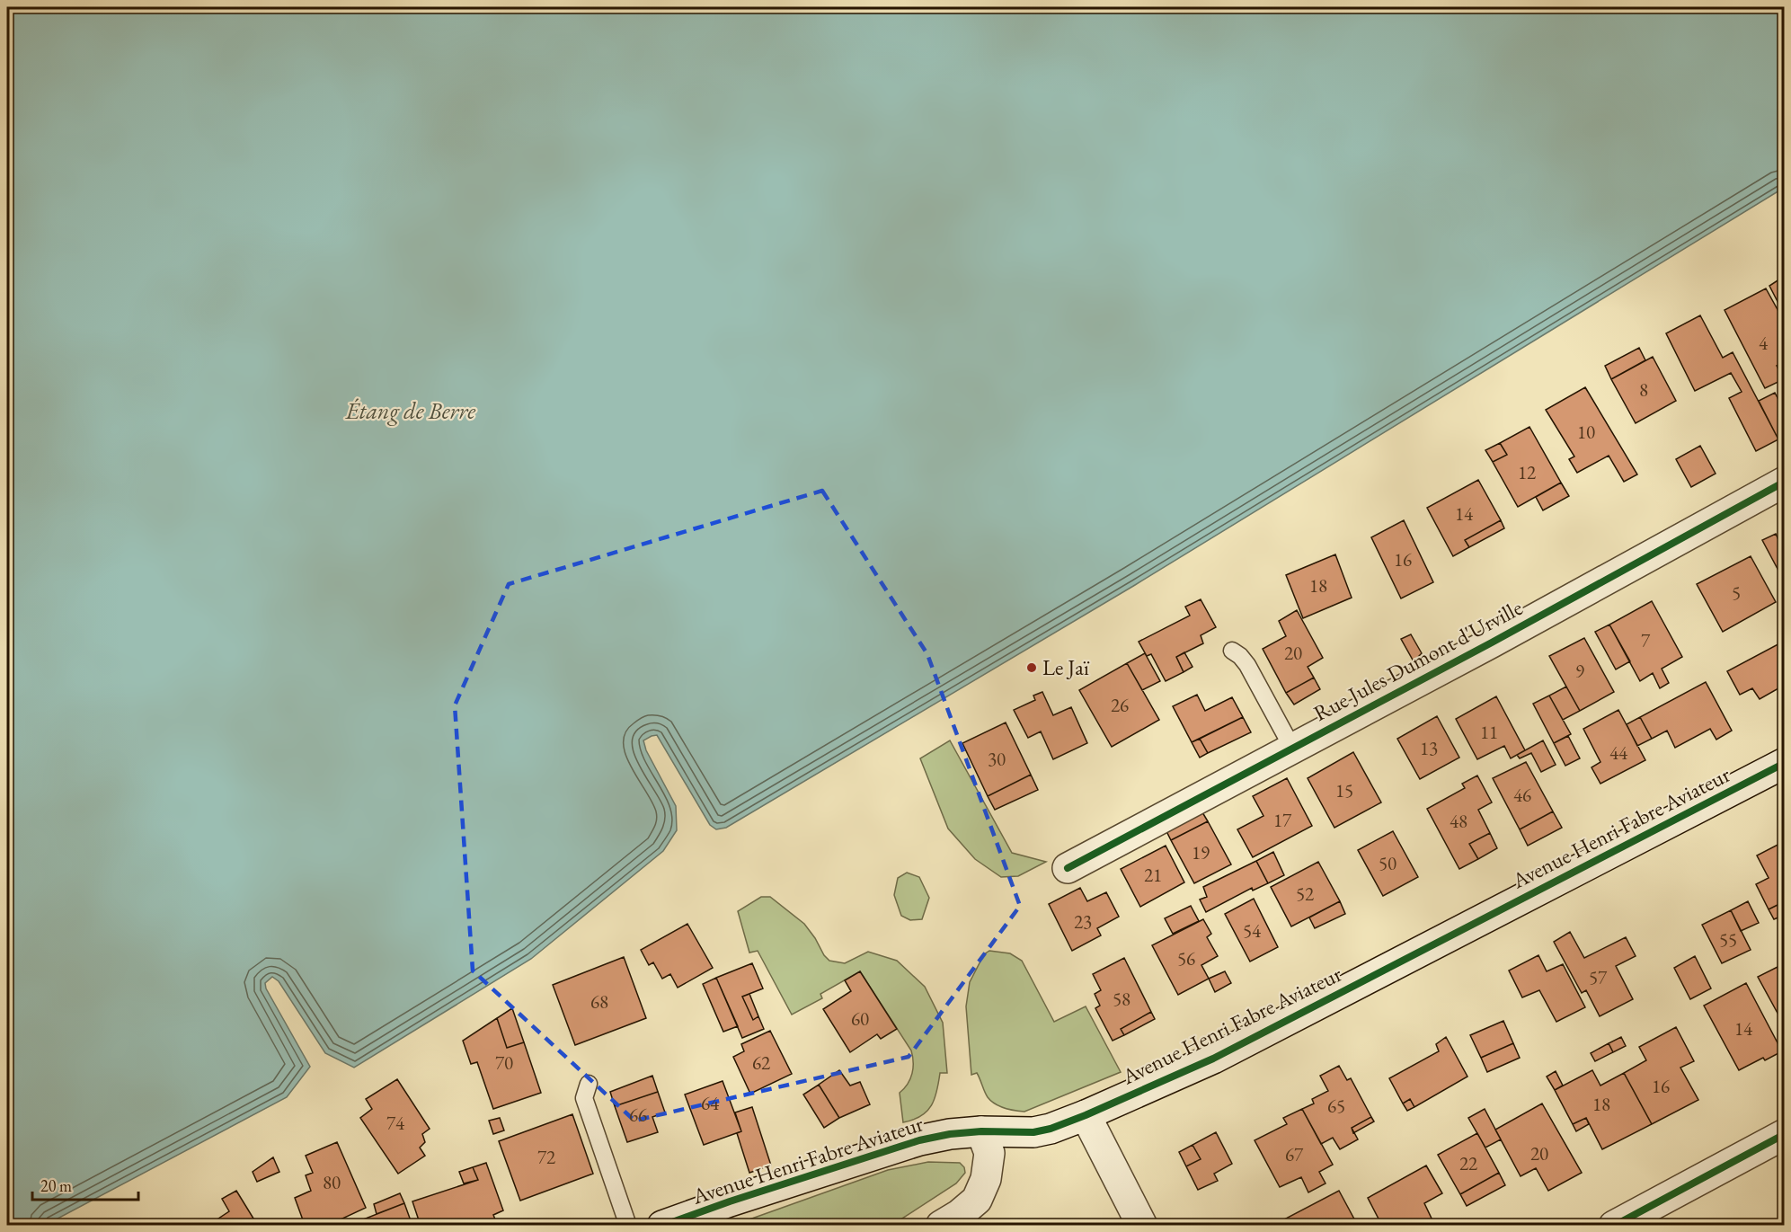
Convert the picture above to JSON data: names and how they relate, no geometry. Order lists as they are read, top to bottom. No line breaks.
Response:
{"streets":{"street":["Rue Jules Dumont d'Urville","Avenue Henri Fabre Aviateur"]},"water":["Étang de Berre"],"places":["Le Jaï"],"house_numbers":["4","8","10","12","14","16","18","5","7","20","9","26","11","13","44","30","15","46","17","48","19","50","21","52","23","54","55","56","57","58","68","60","14","70","62","16","64","18","65","66","74","20","67","72","22","80"],"scale_bar":"20 m"}
